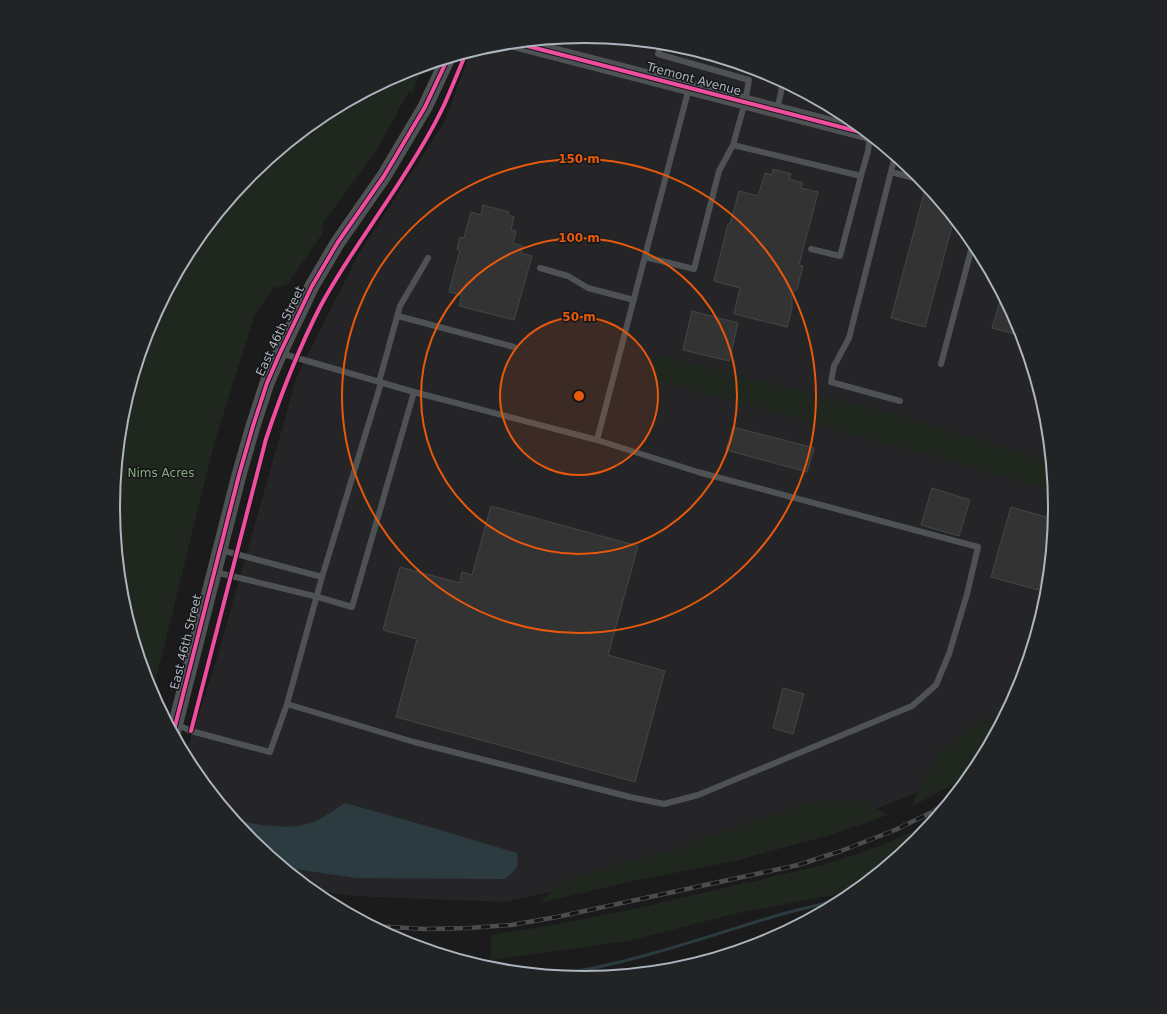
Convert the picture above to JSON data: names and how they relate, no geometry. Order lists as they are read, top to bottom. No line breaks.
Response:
{"streets":{"street":["Tremont Avenue","East 46th Street"]},"parks":["Nims Acres"],"rings":["150 m","100 m","50 m"]}
